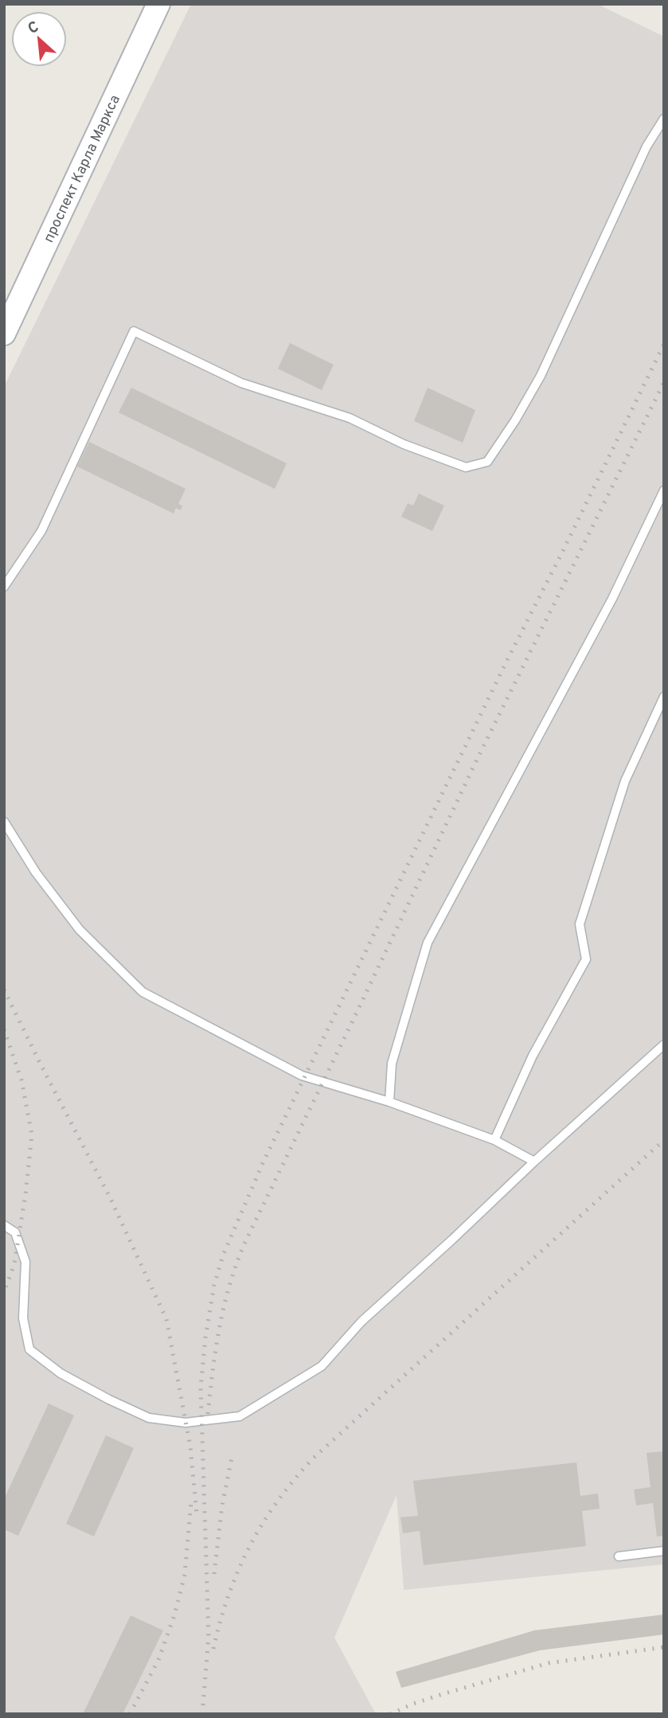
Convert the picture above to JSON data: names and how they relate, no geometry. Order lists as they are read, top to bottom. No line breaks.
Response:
{"streets":{"main road":["проспект Карла Маркса"]},"north":"top left"}
